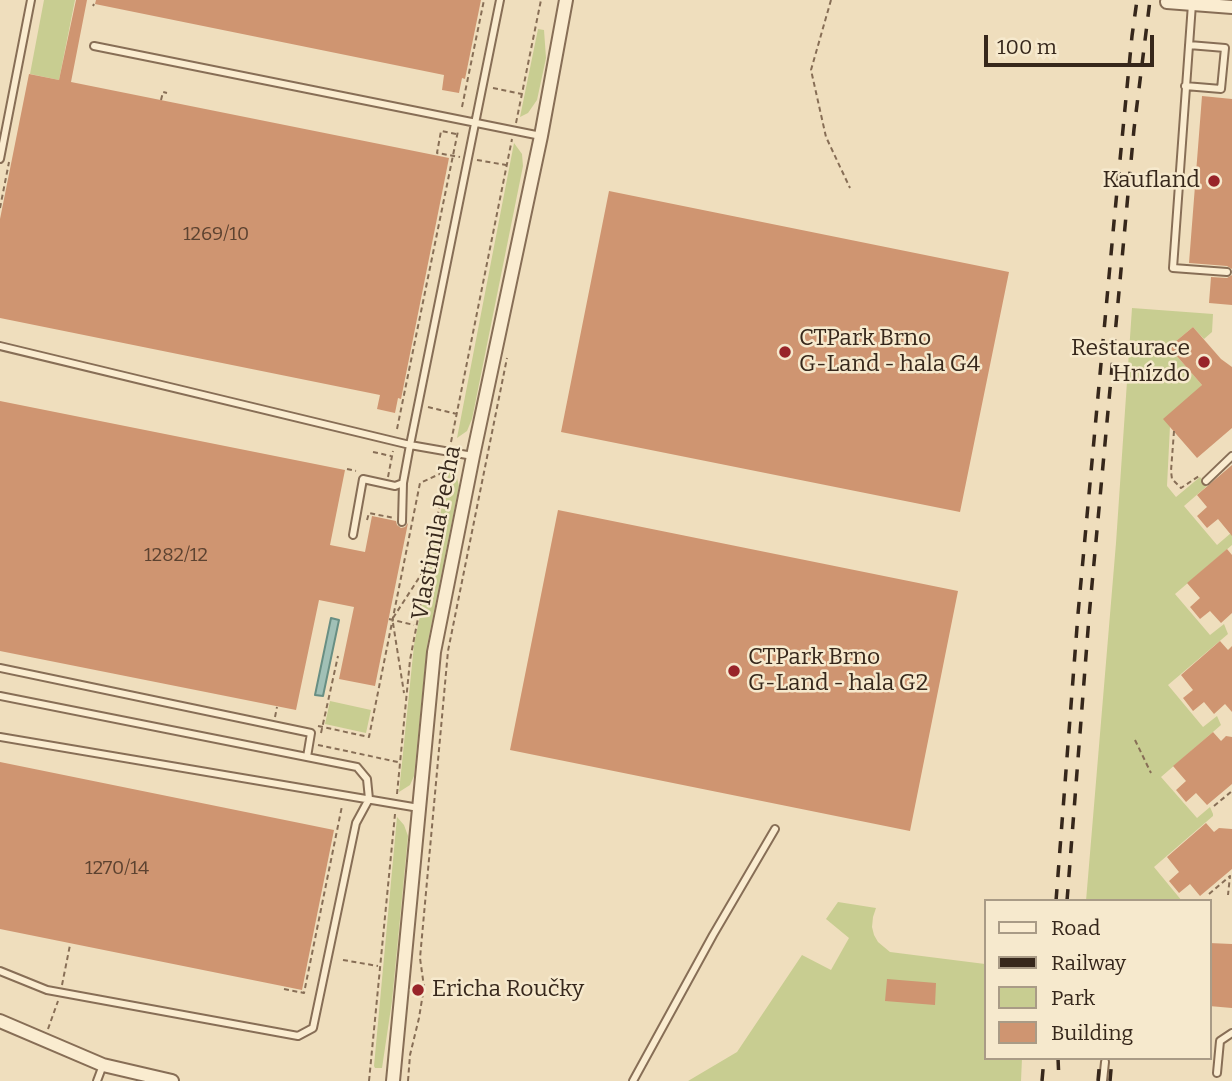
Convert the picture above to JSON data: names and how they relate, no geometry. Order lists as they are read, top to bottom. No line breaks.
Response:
{"streets":{"street":["Vlastimila Pecha"]},"places":["Kaufland","CTPark Brno G-Land - hala G4","Restaurace Hnízdo","CTPark Brno G-Land - hala G2","Ericha Roučky"],"house_numbers":["1269/10","1282/12","1270/14"],"legend":["Road","Railway","Park","Building"],"scale_bar":"100 m"}
